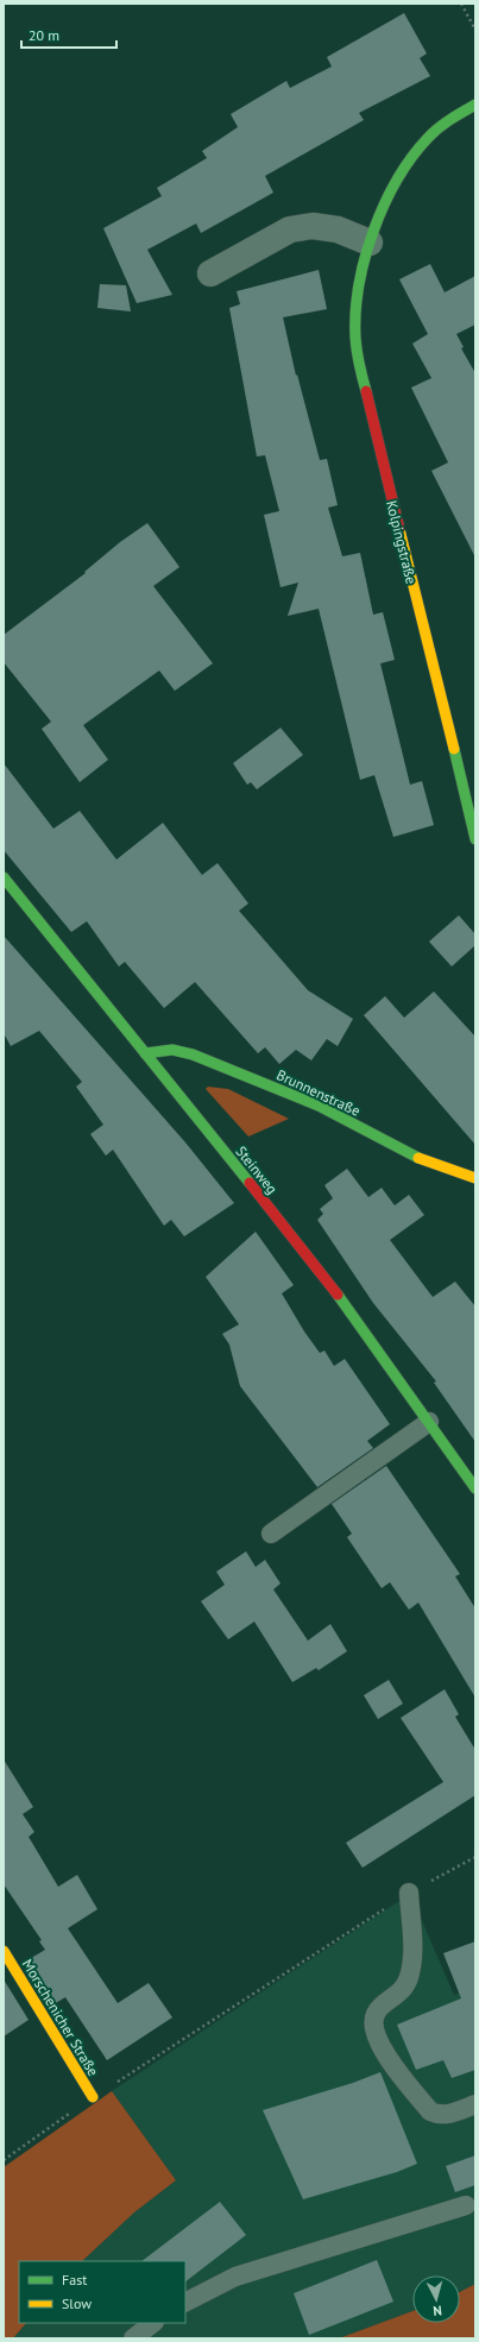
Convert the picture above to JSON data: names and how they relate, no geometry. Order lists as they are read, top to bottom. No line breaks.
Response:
{"streets":{"street":["Kolpingstraße","Brunnenstraße","Steinweg","Morschenicher Straße"]},"crossings":[["Brunnenstraße","Steinweg"]],"legend":["Fast","Slow"],"scale_bar":"20 m","north":"bottom"}
